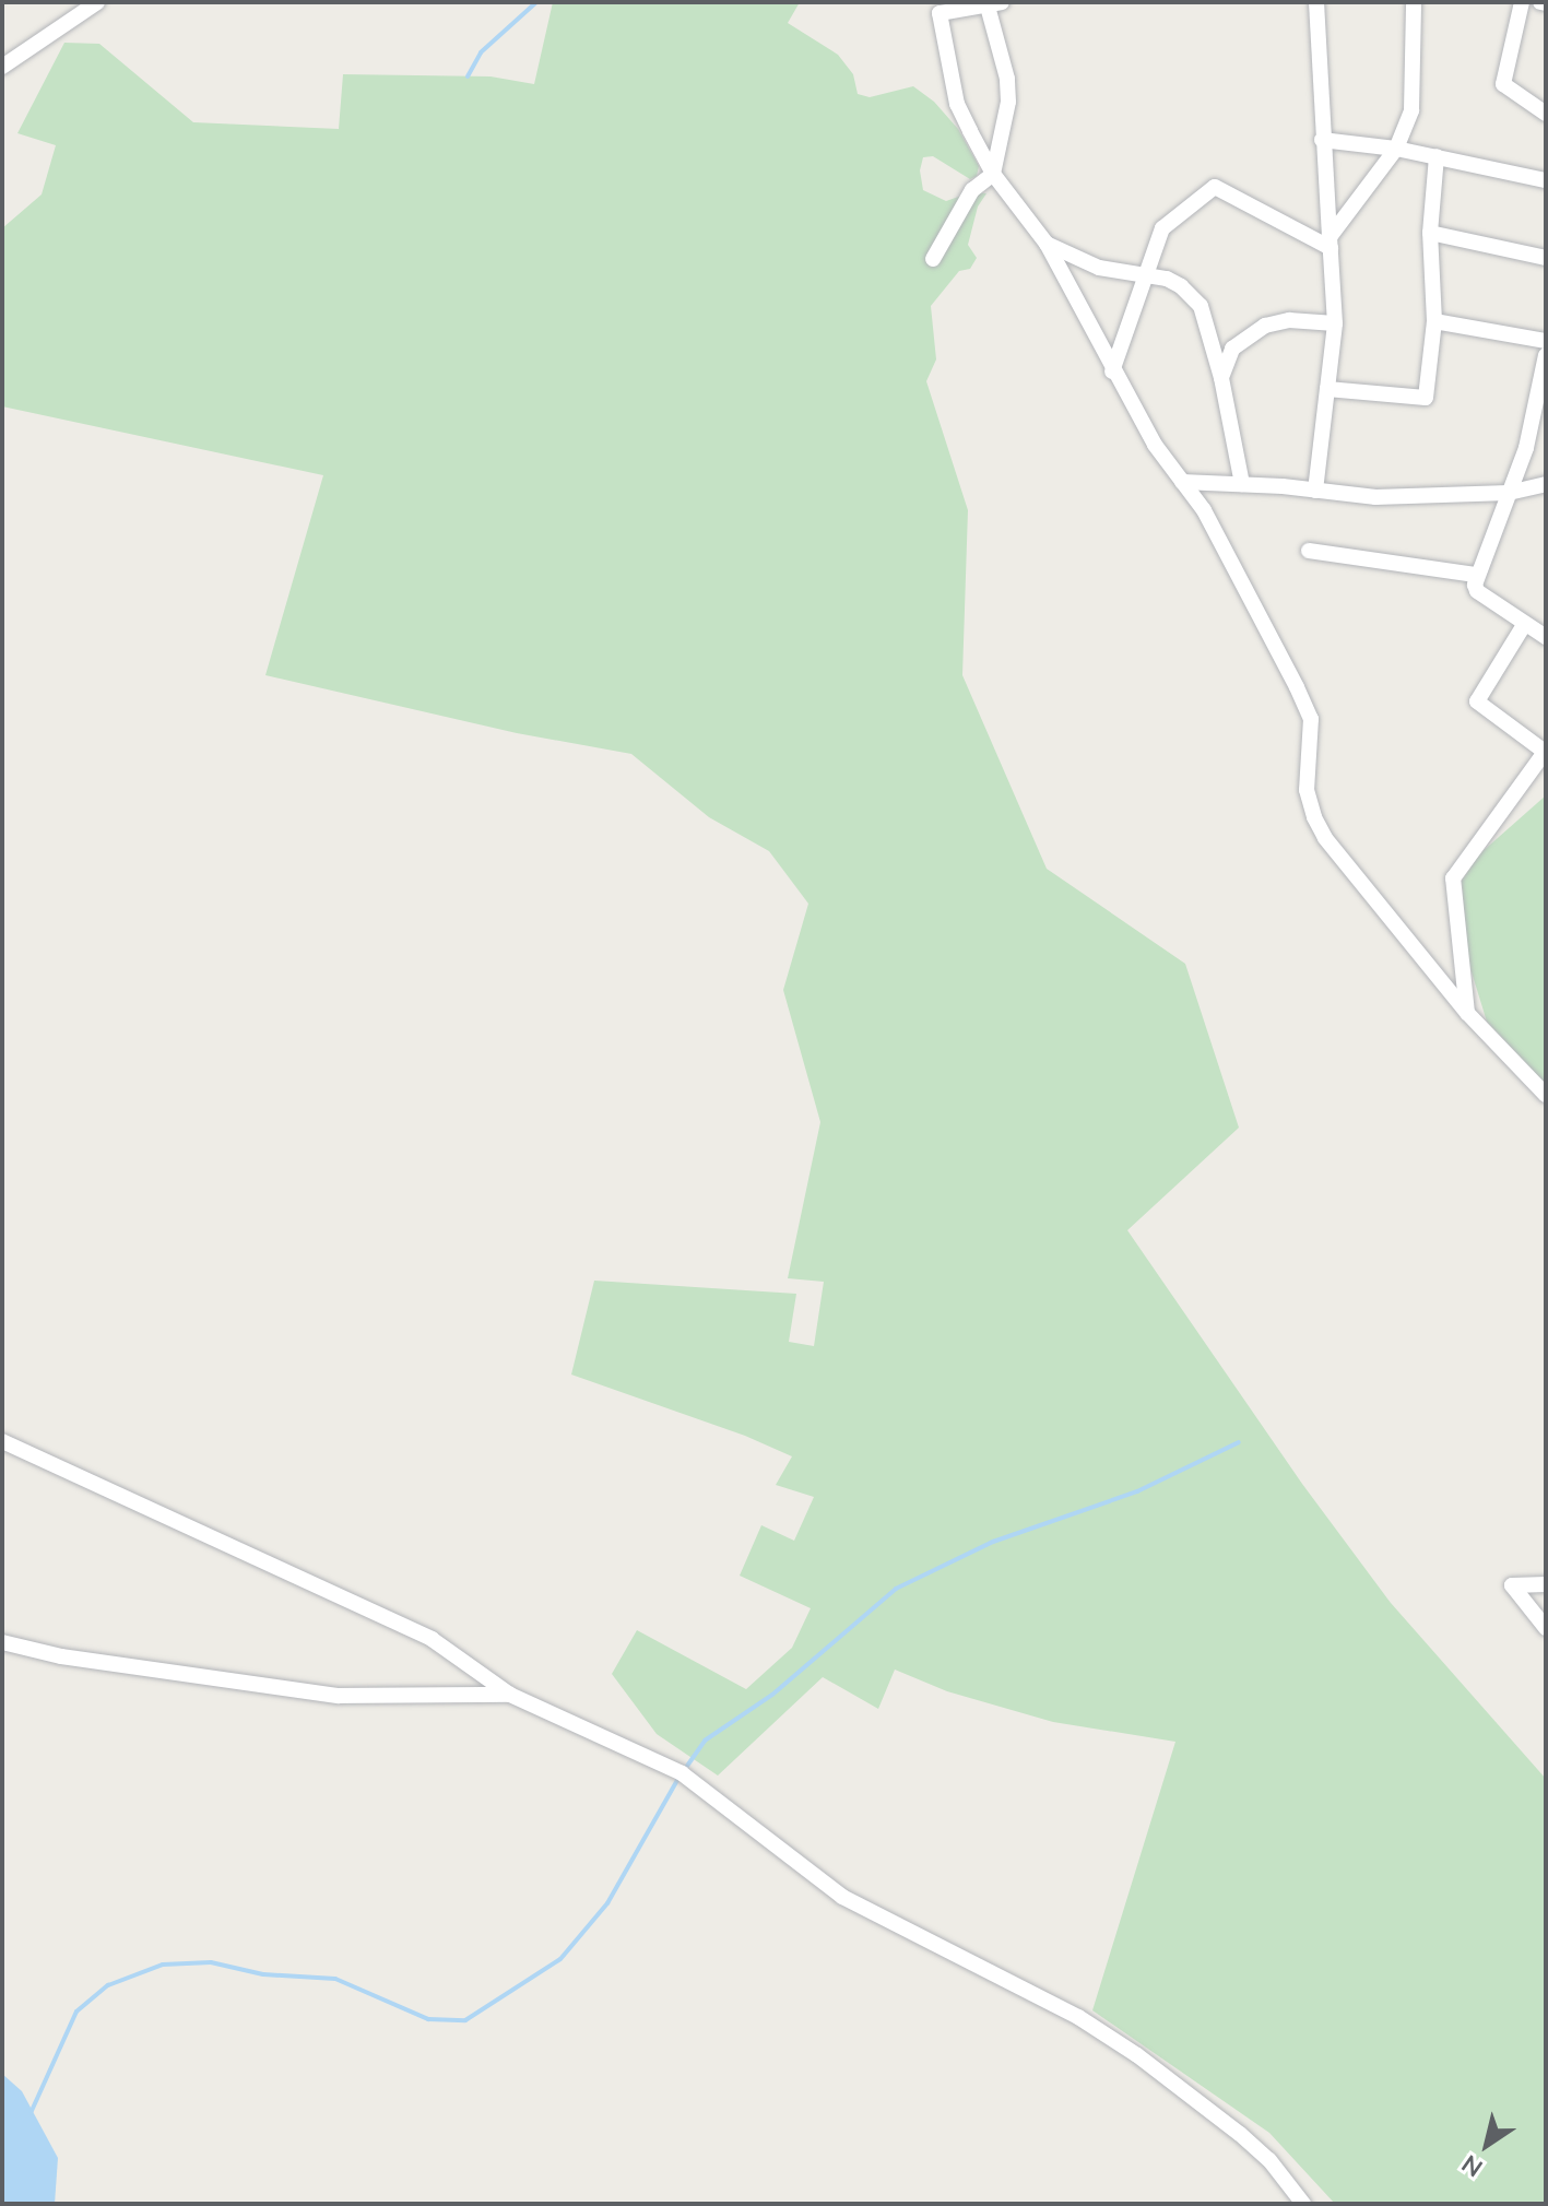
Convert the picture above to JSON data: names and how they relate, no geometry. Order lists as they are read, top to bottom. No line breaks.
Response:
{"north":"bottom left"}
